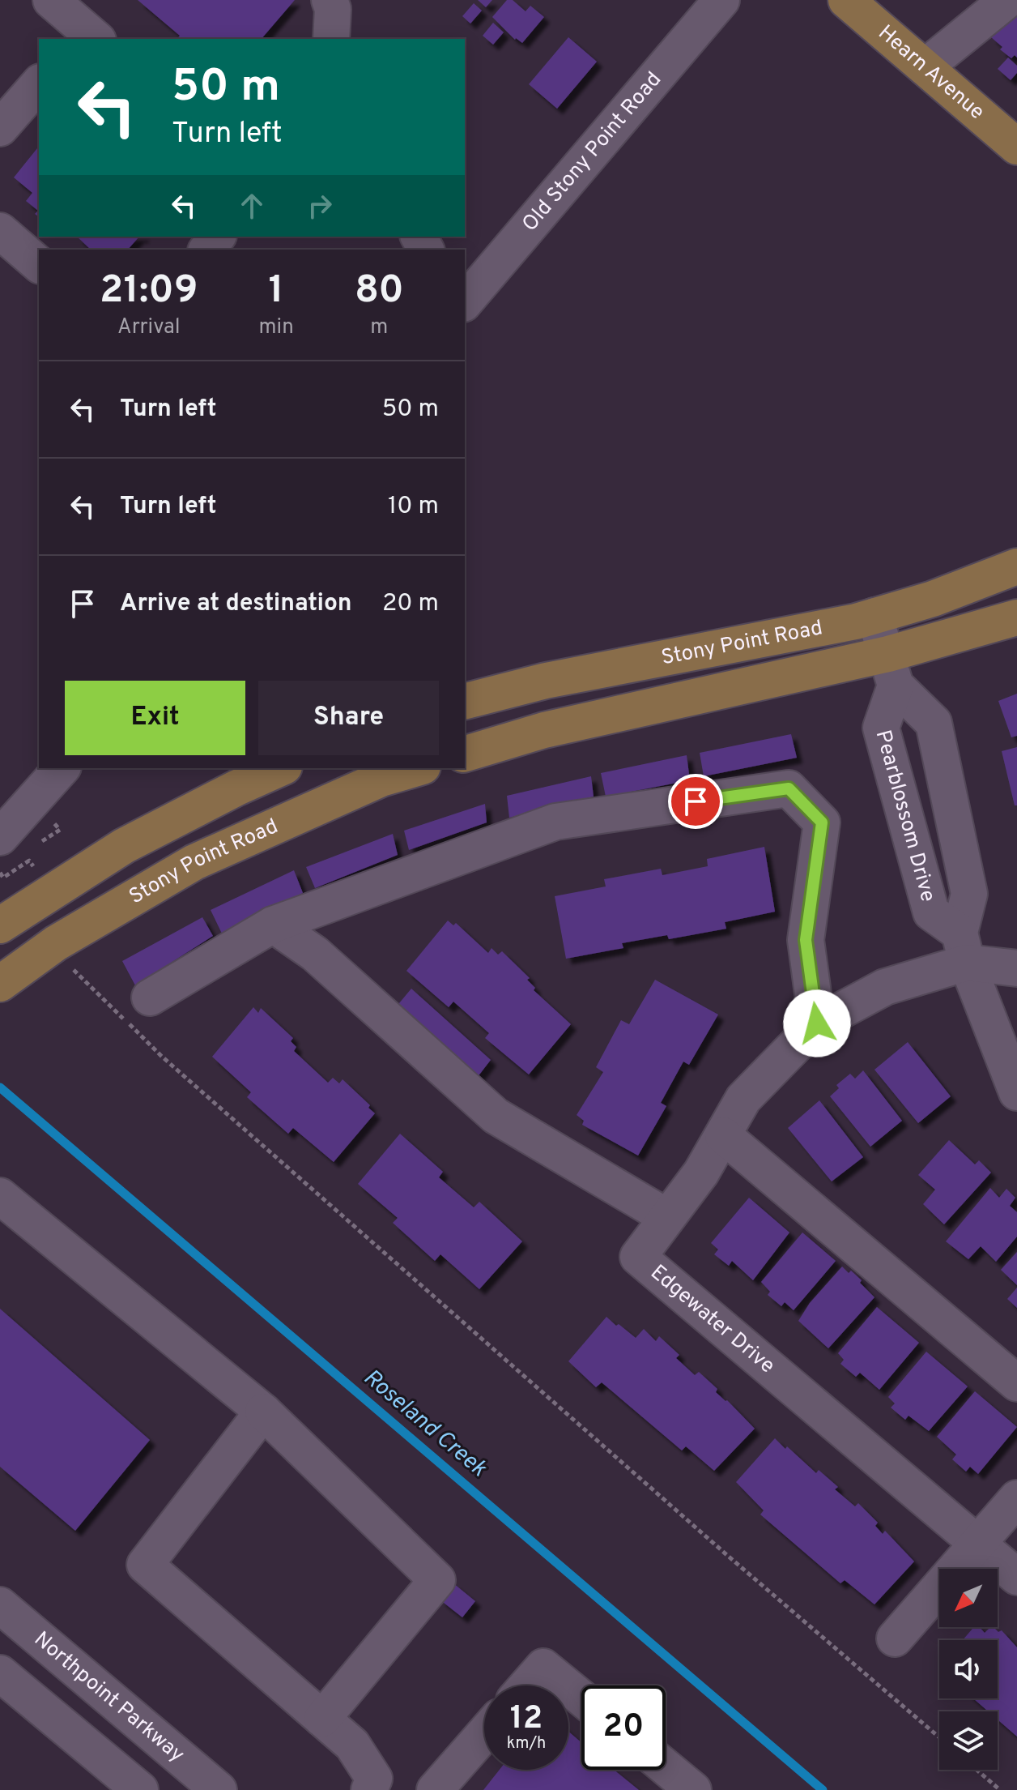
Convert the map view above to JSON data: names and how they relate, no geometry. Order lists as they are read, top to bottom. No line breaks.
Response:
{"streets":{"main road":["Hearn Avenue","Stony Point Road"],"street":["Old Stony Point Road","Pearblossom Drive","Edgewater Drive","Northpoint Parkway"]},"crossings":[["Stony Point Road","Pearblossom Drive"],["Pearblossom Drive","Edgewater Drive"]],"water":["Roseland Creek"],"north":"bottom left","page":{"turn":["50 m","Turn left"],"eta":["21:09","Arrival","1","min","80","m"],"list":[{"name":"Turn left","value":"50 m"},{"name":"Turn left","value":"10 m"},{"name":"Arrive at destination","value":"20 m"}],"buttons":["Exit","Share"],"speed":"12 km/h","limit":"20"}}
